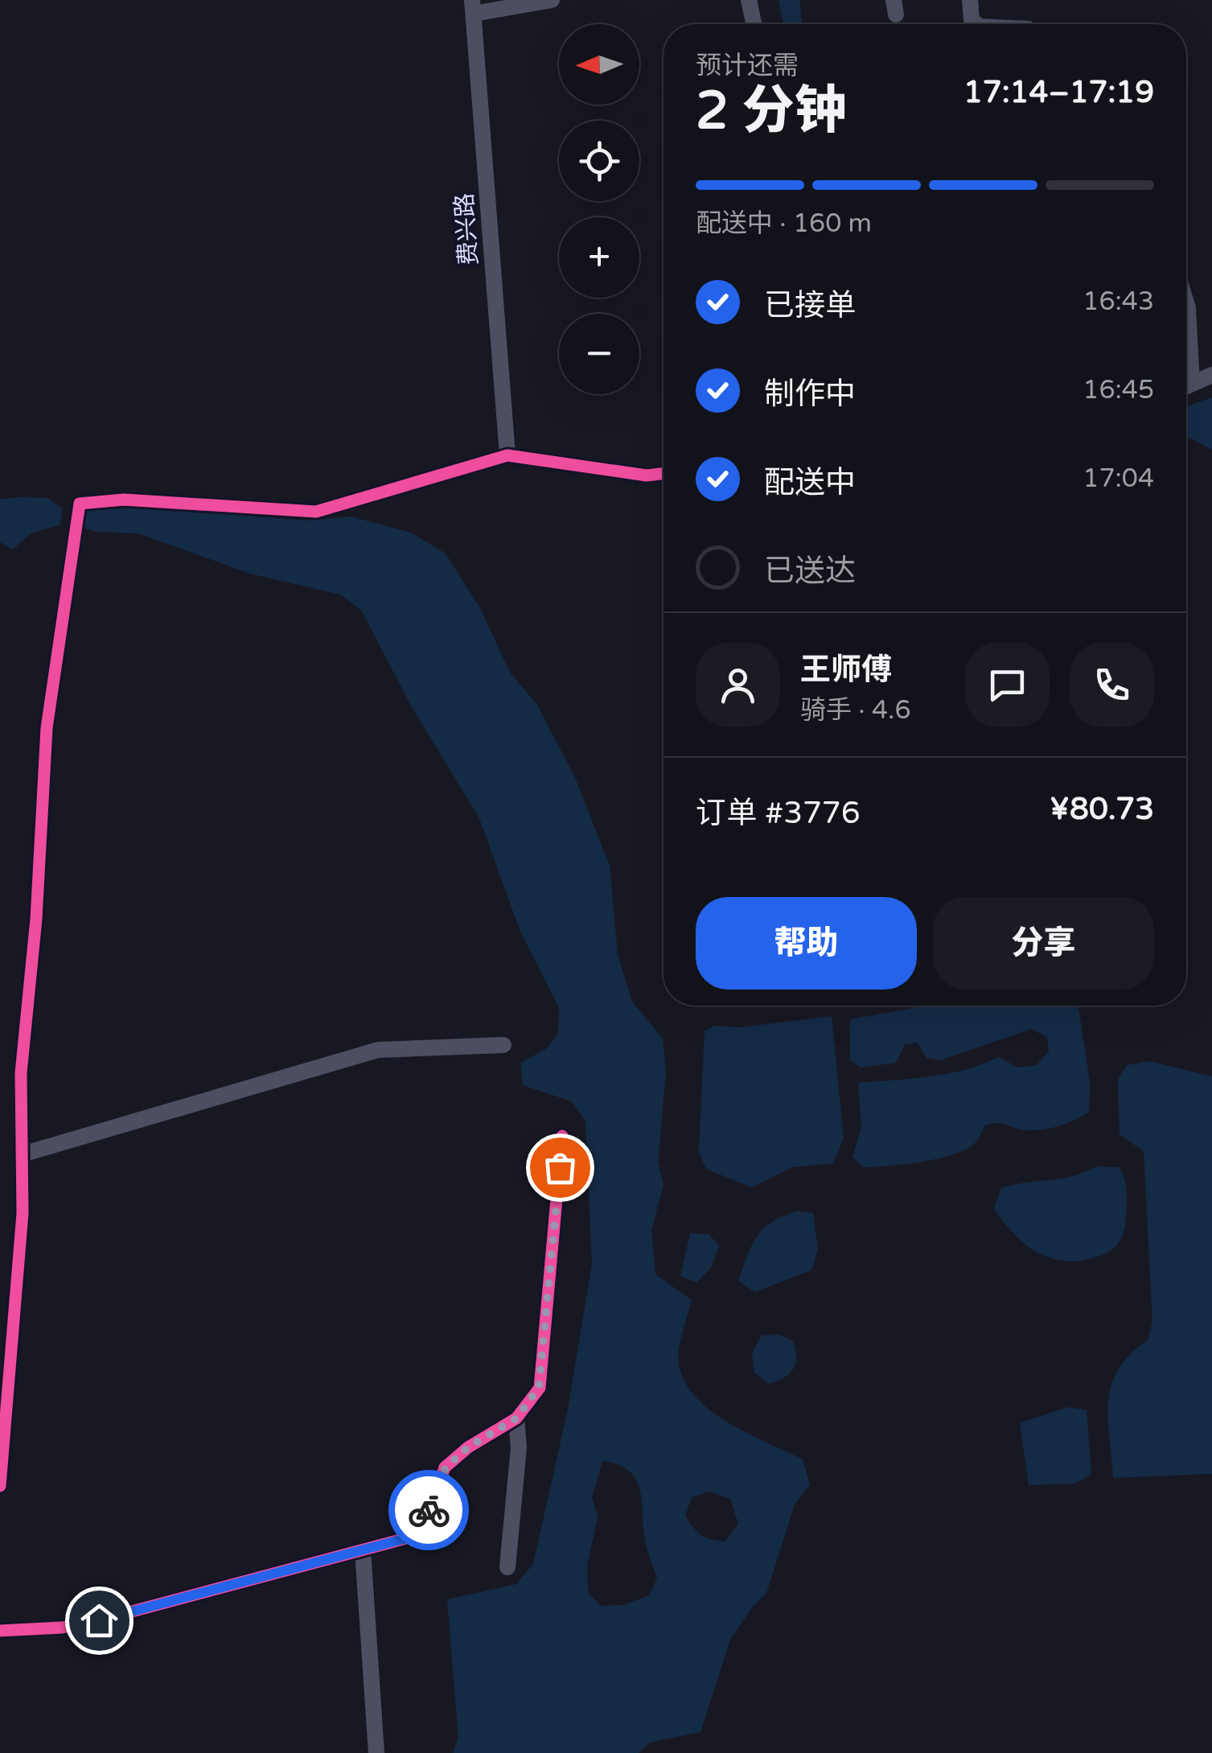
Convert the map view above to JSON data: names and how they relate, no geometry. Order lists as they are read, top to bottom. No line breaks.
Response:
{"streets":{"street":["费兴路"]},"north":"left","page":{"map_buttons":["+","−"],"heading":["2 分钟","预计还需","17:14–17:19"],"panel":["王师傅","骑手 · 4.6","订单 #3776","¥80.73"],"bar":"配送中 · 160 m","list":[["已接单","16:43"],["制作中","16:45"],["配送中","17:04"],"已送达"],"buttons":["帮助","分享"]}}
